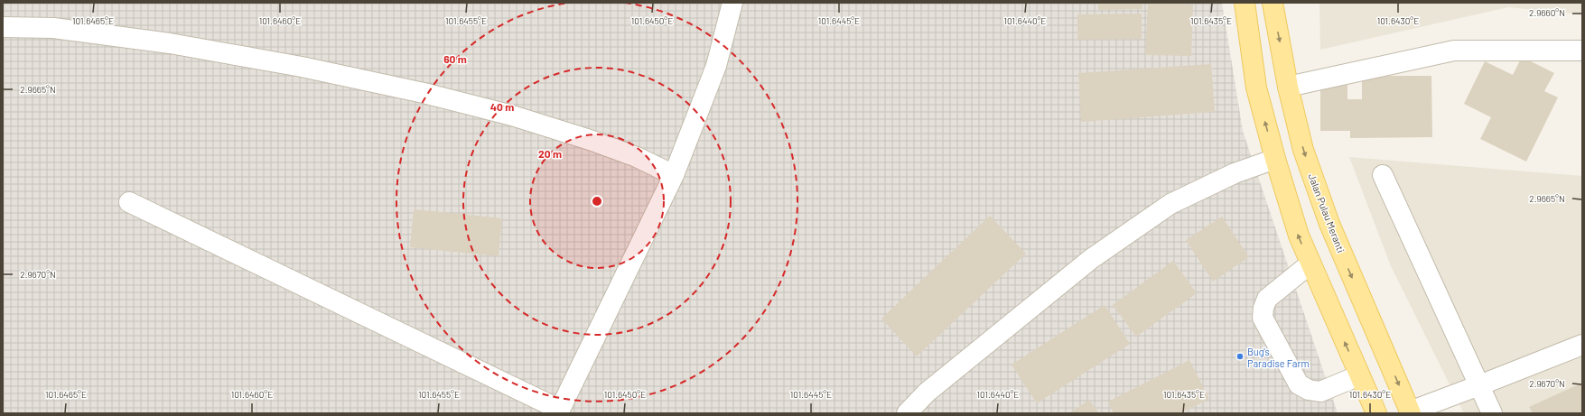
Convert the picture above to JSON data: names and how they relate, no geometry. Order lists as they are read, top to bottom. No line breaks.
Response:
{"streets":{"main road":["Jalan Pulau Meranti"]},"places":["Bug's Paradise Farm"],"coordinates":["2.9660°N","101.6465°E","101.6460°E","101.6455°E","101.6450°E","101.6445°E","101.6440°E","101.6435°E","101.6430°E","2.9665°N","2.9670°N"],"rings":["60 m","40 m","20 m"]}
